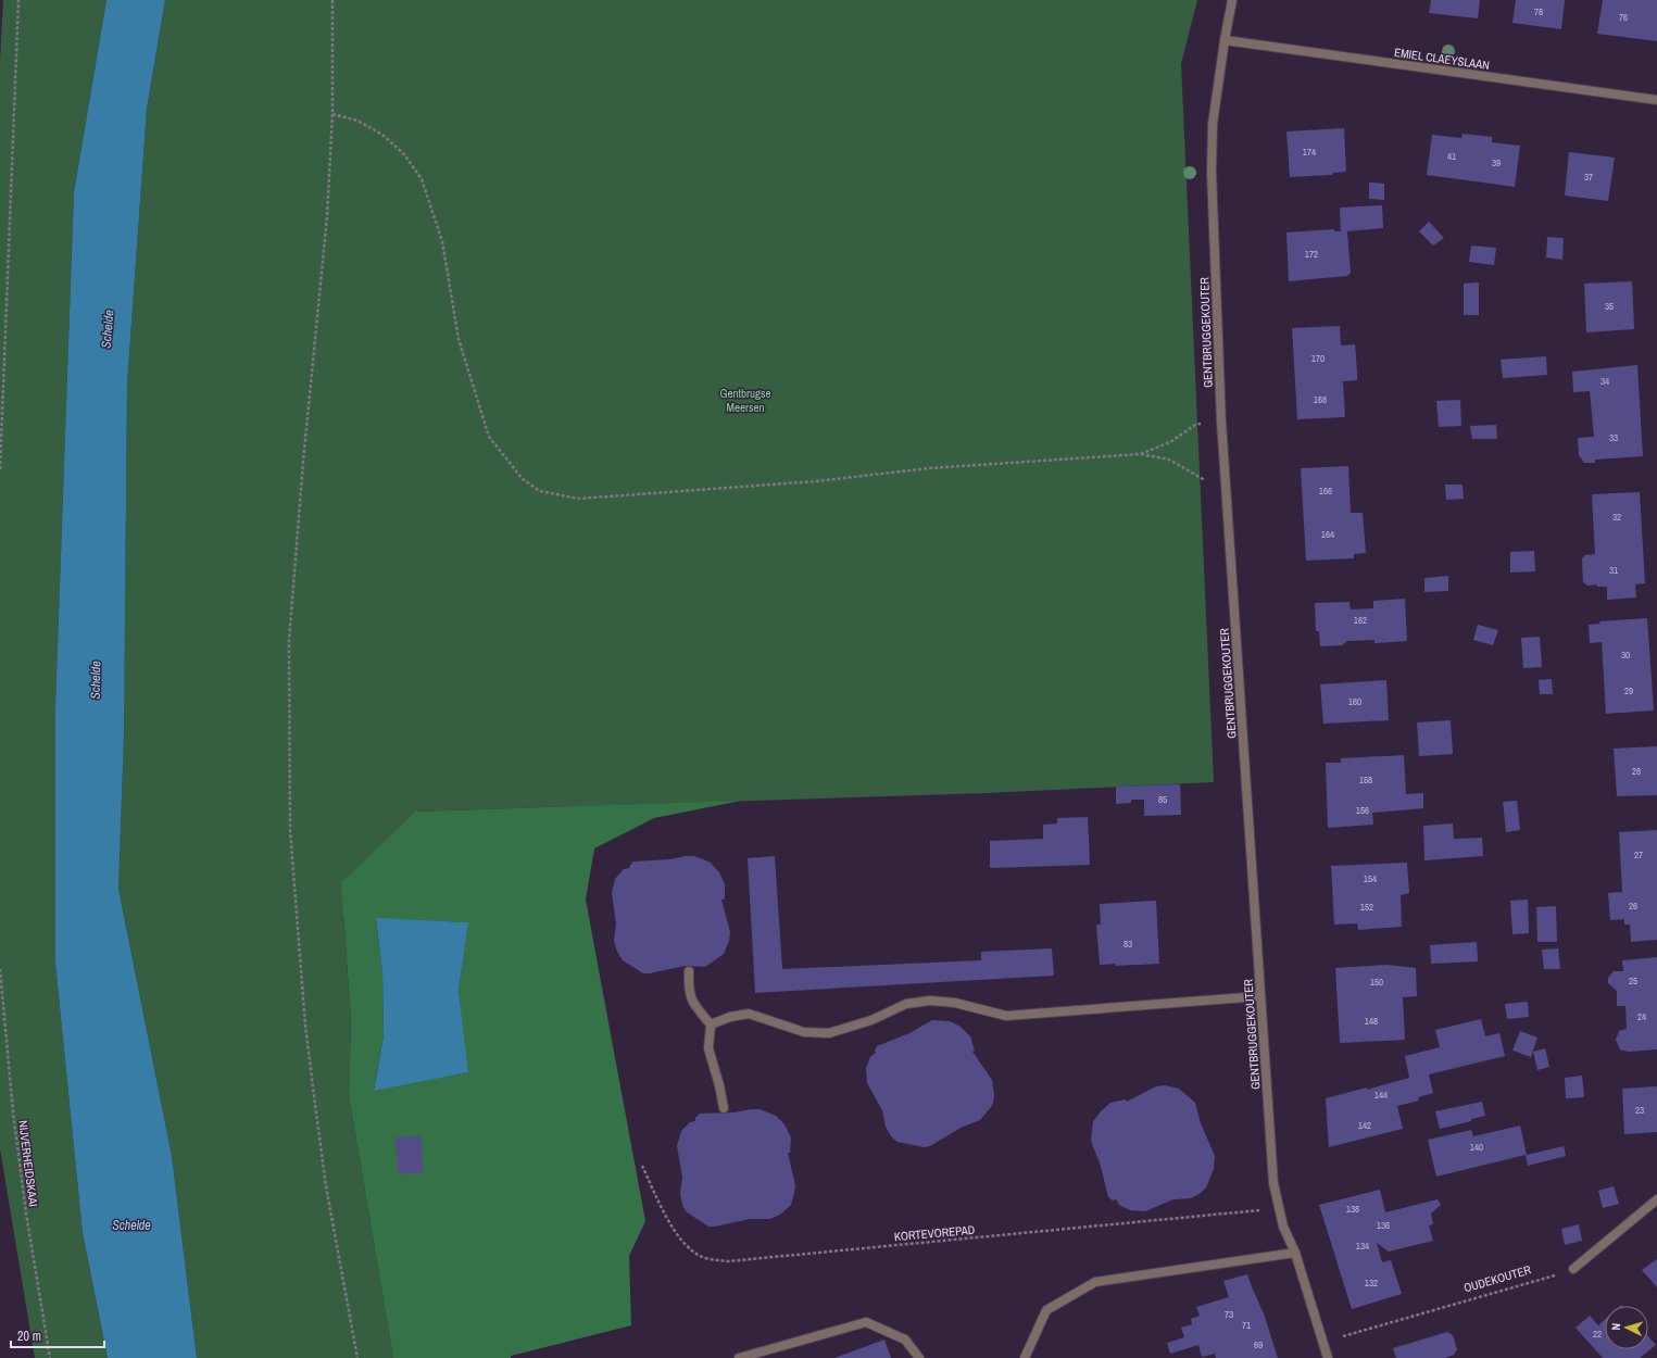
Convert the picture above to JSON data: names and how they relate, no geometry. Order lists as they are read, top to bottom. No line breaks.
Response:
{"streets":{"street":["EMIEL CLAEYSLAAN","GENTBRUGGEKOUTER"],"path":["NIJVERHEIDSKAAI","KORTEVOREPAD","OUDEKOUTER"]},"crossings":[["EMIEL CLAEYSLAAN","GENTBRUGGEKOUTER"],["GENTBRUGGEKOUTER","KORTEVOREPAD"],["GENTBRUGGEKOUTER","OUDEKOUTER"]],"water":["Schelde"],"parks":["Gentbrugse Meersen"],"house_numbers":["78","76","174","41","39","37","172","35","170","34","168","33","166","32","164","31","162","30","29","160","28","158","85","156","27","154","26","152","83","25","150","24","148","144","23","142","140","138","136","134","132","73","71","22","69"],"scale_bar":"20 m","north":"left"}
